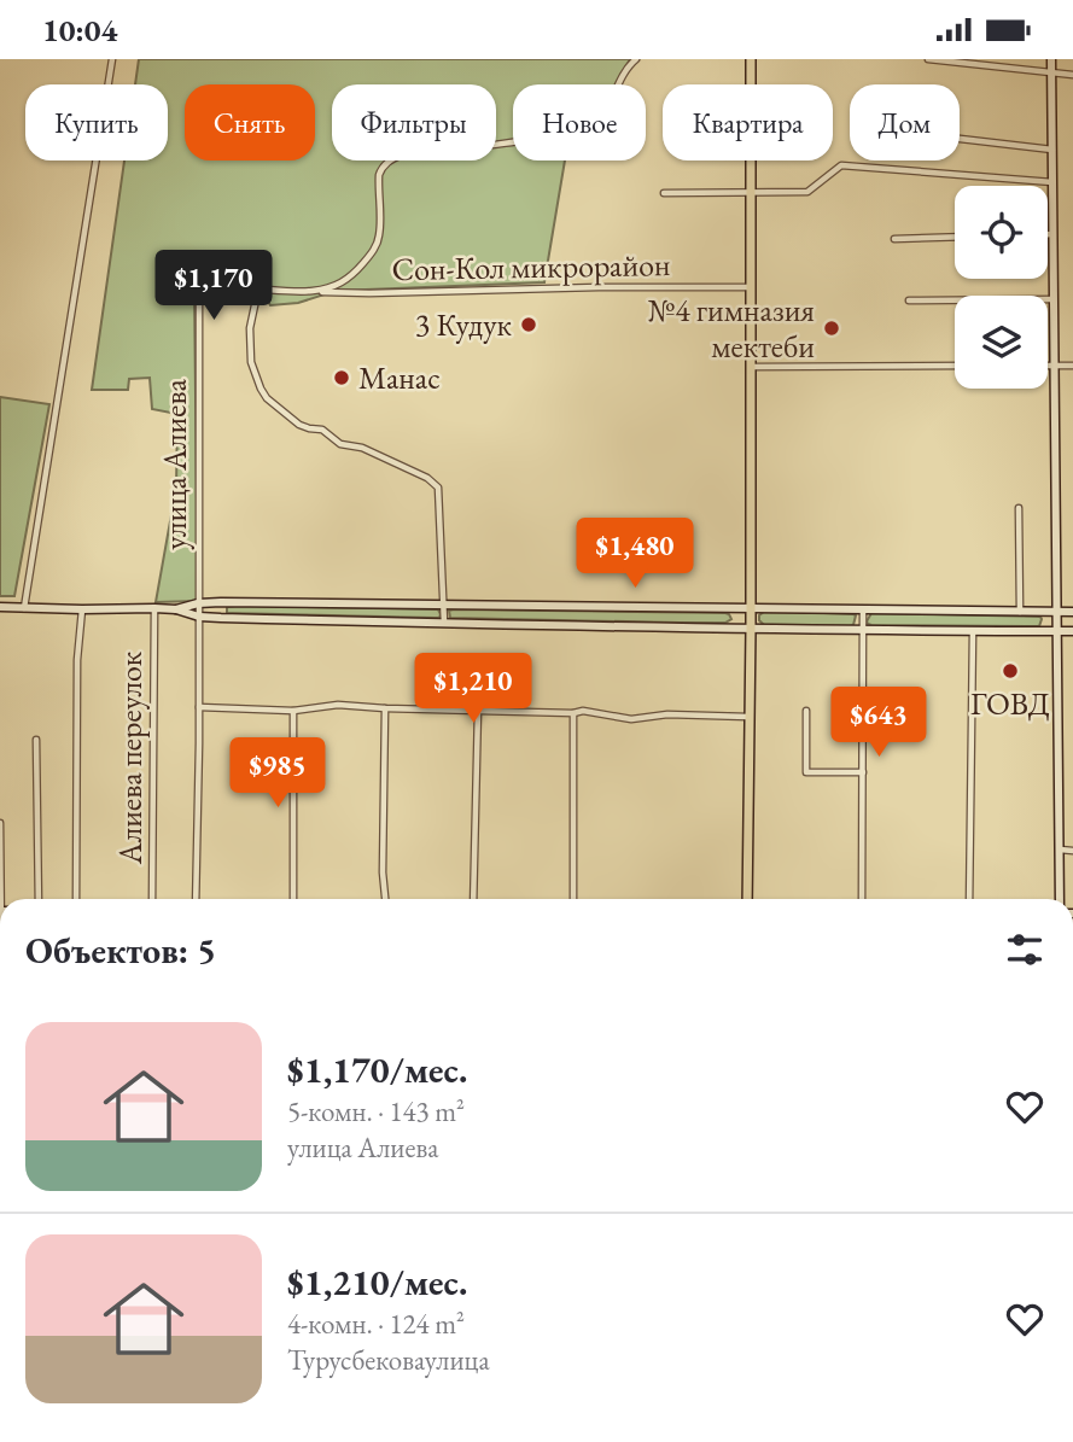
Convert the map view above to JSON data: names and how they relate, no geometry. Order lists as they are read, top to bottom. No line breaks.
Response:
{"streets":{"street":["Сон-Кол микрорайон","улица Алиева","Алиева переулок"]},"crossings":[["Сон-Кол микрорайон","улица Алиева"]],"places":["3 Кудук","№4 гимназия мектеби","Манас","ГОВД"],"page":{"status":"10:04","chip":["Купить","Снять","Фильтры","Новое","Квартира","Дом"],"price":["$1,170","$1,480","$1,210","$643","$985"],"heading":"Объектов: 5","list":[{"name":"$1,170/мес.","note":"5-комн. · 143 m² · улица Алиева"},{"name":"$1,210/мес.","note":"4-комн. · 124 m² · Турусбековаулица"}]}}
